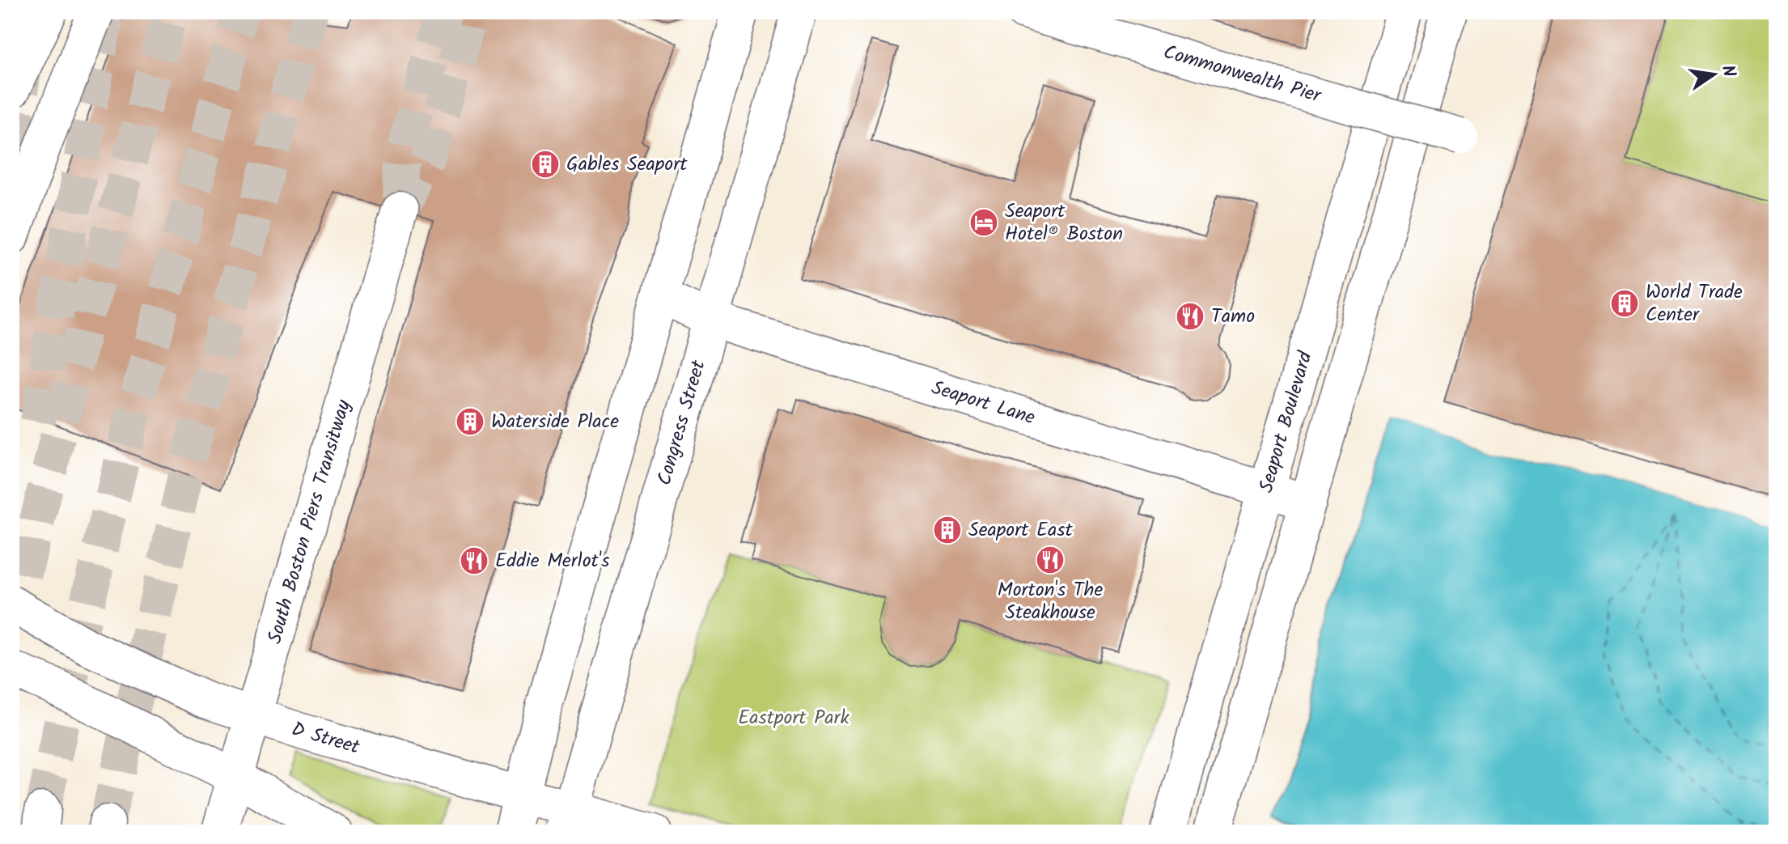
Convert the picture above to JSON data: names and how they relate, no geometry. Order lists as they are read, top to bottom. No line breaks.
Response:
{"streets":{"main road":["Commonwealth Pier","Seaport Lane","Seaport Boulevard","Congress Street","South Boston Piers Transitway","D Street"]},"crossings":[["Seaport Lane","Seaport Boulevard"],["Seaport Lane","Congress Street"],["Congress Street","D Street"],["South Boston Piers Transitway","D Street"]],"parks":["Eastport Park"],"places":{"building":["Gables Seaport","World Trade Center","Waterside Place","Seaport East"],"hotel":["Seaport Hotel® Boston"],"restaurant":["Tamo","Morton's The Steakhouse","Eddie Merlot's"]},"north":"right"}
